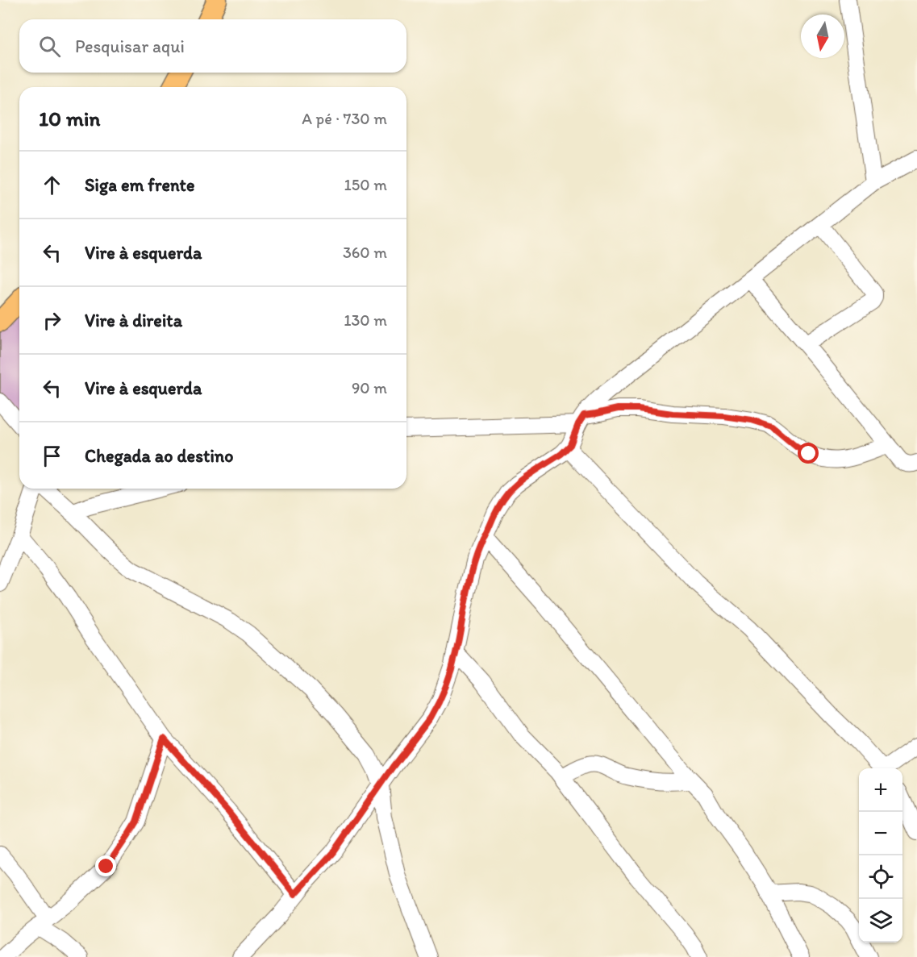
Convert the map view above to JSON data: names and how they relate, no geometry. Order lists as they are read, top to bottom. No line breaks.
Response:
{"north":"bottom","page":{"search":"Pesquisar aqui","heading":["10 min","A pé · 730 m"],"list":[["Siga em frente","150 m"],["Vire à esquerda","360 m"],["Vire à direita","130 m"],["Vire à esquerda","90 m"],"Chegada ao destino"],"map_buttons":["+","−"]}}
